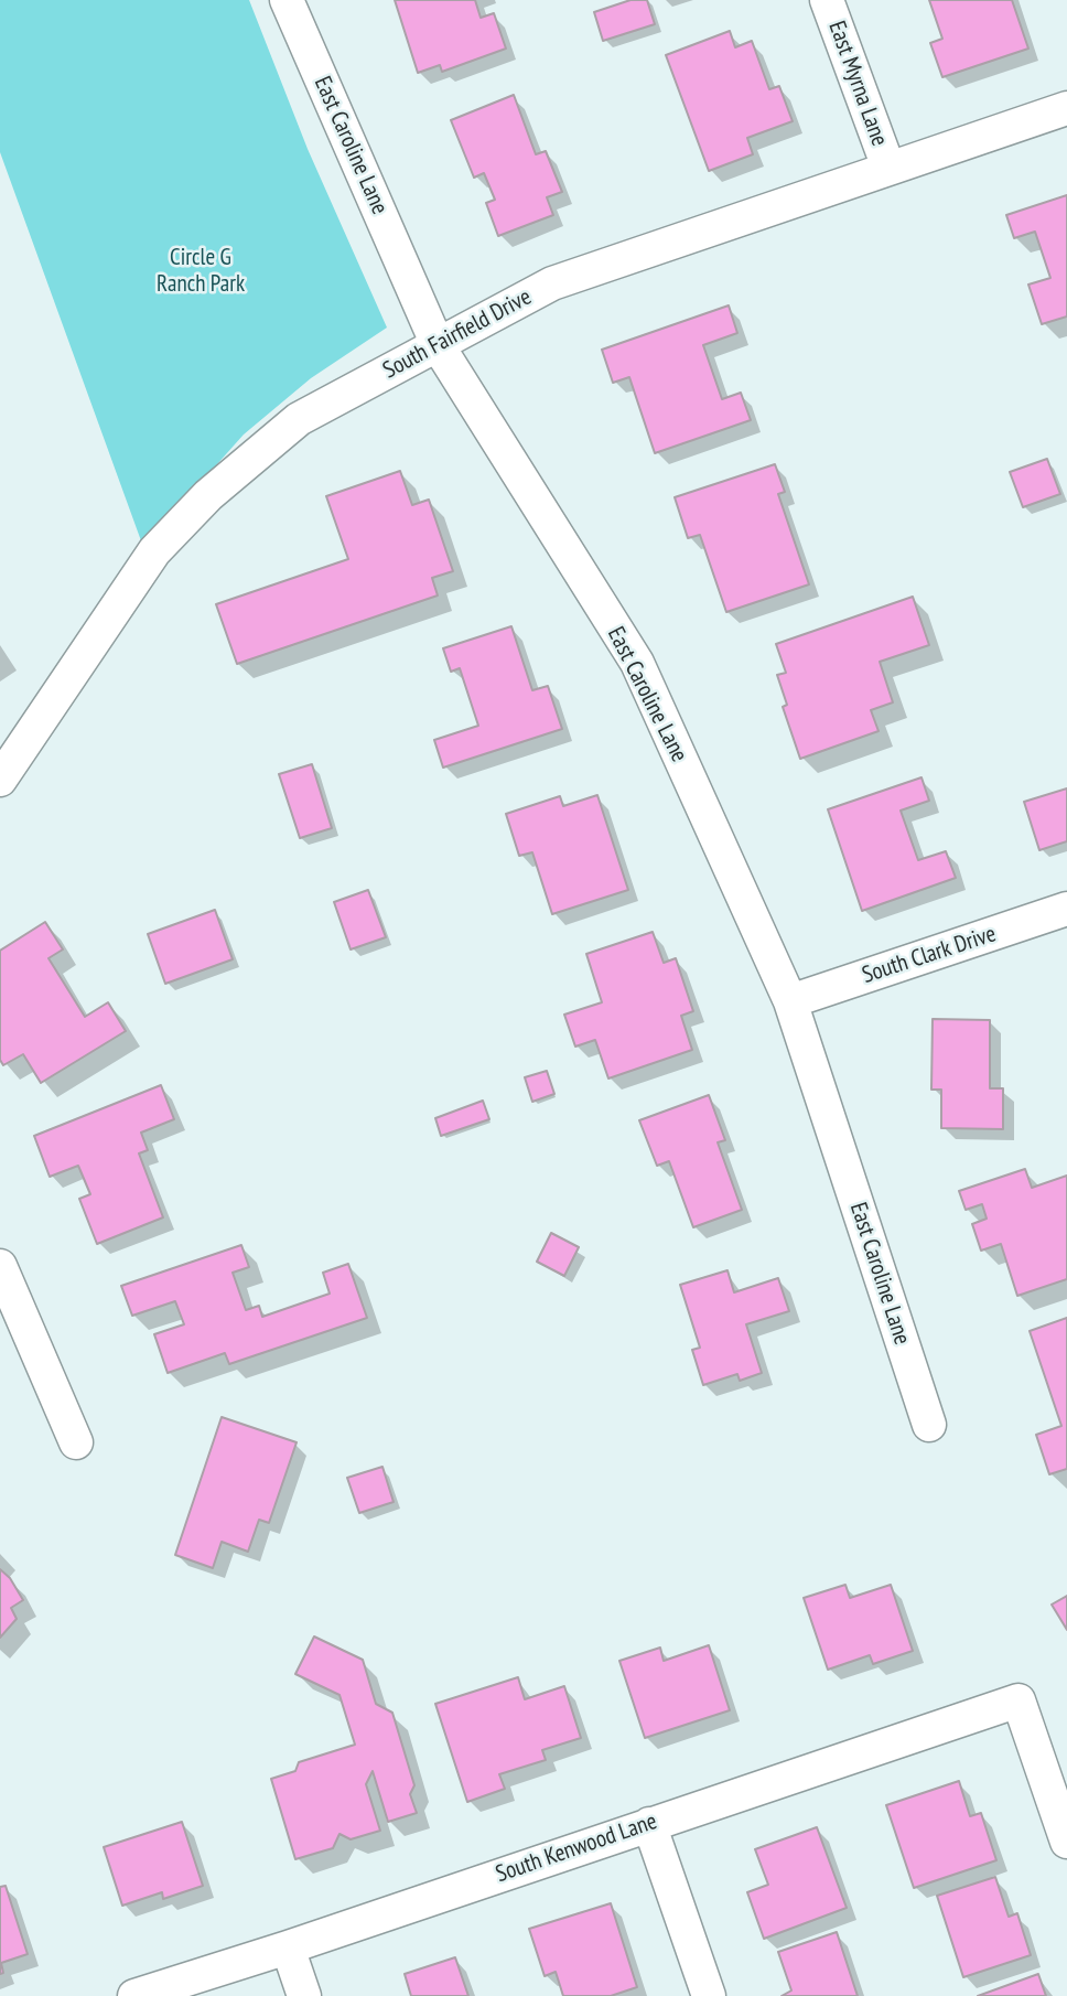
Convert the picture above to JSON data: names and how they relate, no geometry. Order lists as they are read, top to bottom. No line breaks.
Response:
{"streets":{"street":["East Myrna Lane","East Caroline Lane","South Fairfield Drive","South Clark Drive","South Kenwood Lane"]},"crossings":[["East Myrna Lane","South Fairfield Drive"],["East Caroline Lane","South Fairfield Drive"],["East Caroline Lane","South Clark Drive"]],"parks":["Circle G Ranch Park"]}
